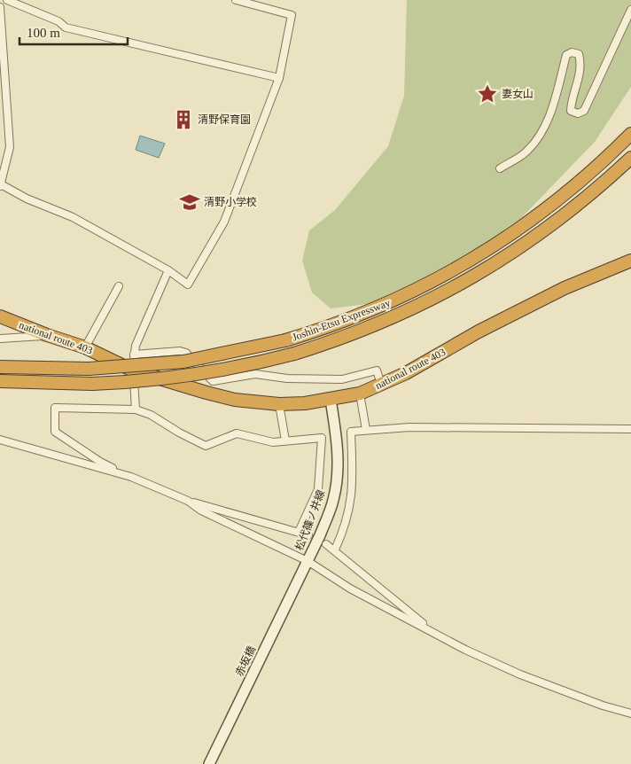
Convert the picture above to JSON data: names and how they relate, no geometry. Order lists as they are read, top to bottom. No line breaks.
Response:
{"streets":{"highway":["Joshin-Etsu Expressway","national route 403"],"main road":["松代篠ノ井線","赤坂橋"]},"crossings":[["national route 403","松代篠ノ井線"],["松代篠ノ井線","赤坂橋"]],"places":{"place":["妻女山"],"building":["清野保育園"],"school or university":["清野小学校"]},"scale_bar":"100 m"}
